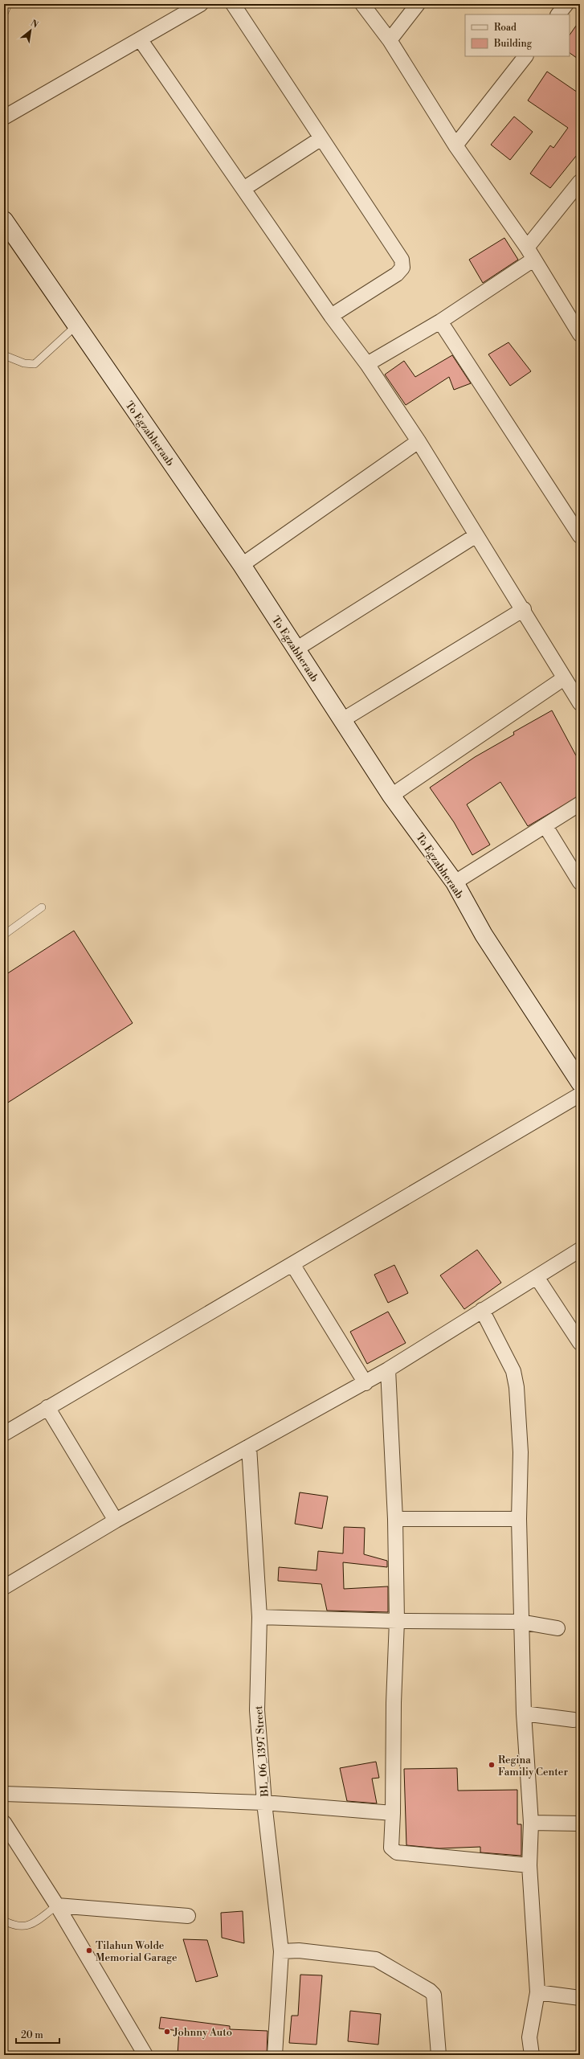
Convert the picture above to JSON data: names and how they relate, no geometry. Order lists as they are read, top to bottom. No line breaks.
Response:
{"streets":{"main road":["To Egzabheraab"],"street":["BL_06_1397 Street"]},"places":["Regina Familiy Center","Tilahun Wolde Memorial Garage","Johnny Auto"],"legend":["Road","Building"],"scale_bar":"20 m","north":"top right"}
